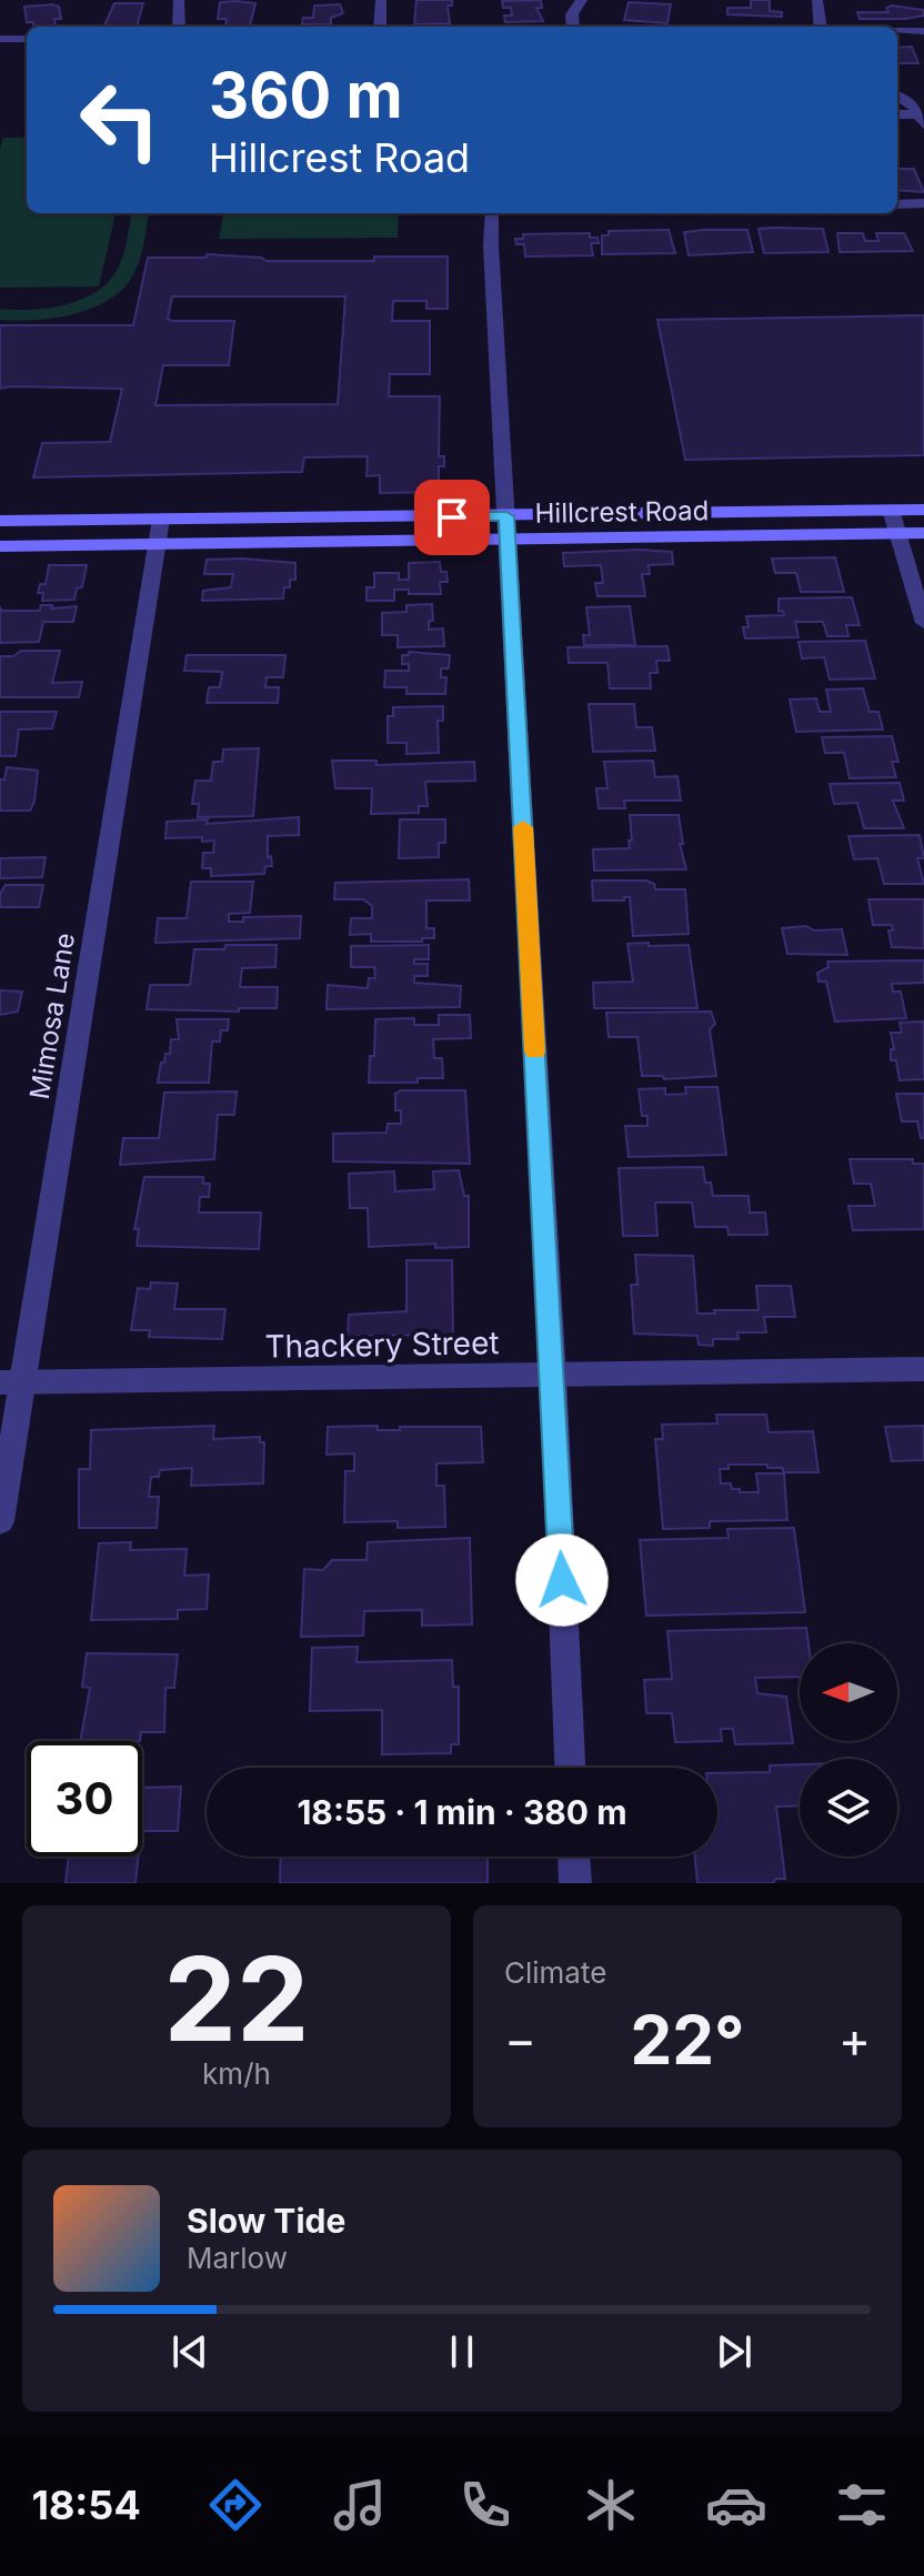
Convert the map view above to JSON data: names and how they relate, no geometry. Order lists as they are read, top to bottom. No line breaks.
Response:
{"streets":{"main road":["Hillcrest Road"],"street":["Mimosa Lane","Thackery Street"]},"crossings":[["Hillcrest Road","Mimosa Lane"],["Mimosa Lane","Thackery Street"]],"north":"left","page":{"turn":["360 m","Hillcrest Road"],"limit":"30","trip":"18:55 · 1 min · 380 m","tile":[["22","km/h"],"Climate"],"heat":["−","22°","+"],"song":["Slow Tide","Marlow"],"tabs":"18:54"}}
